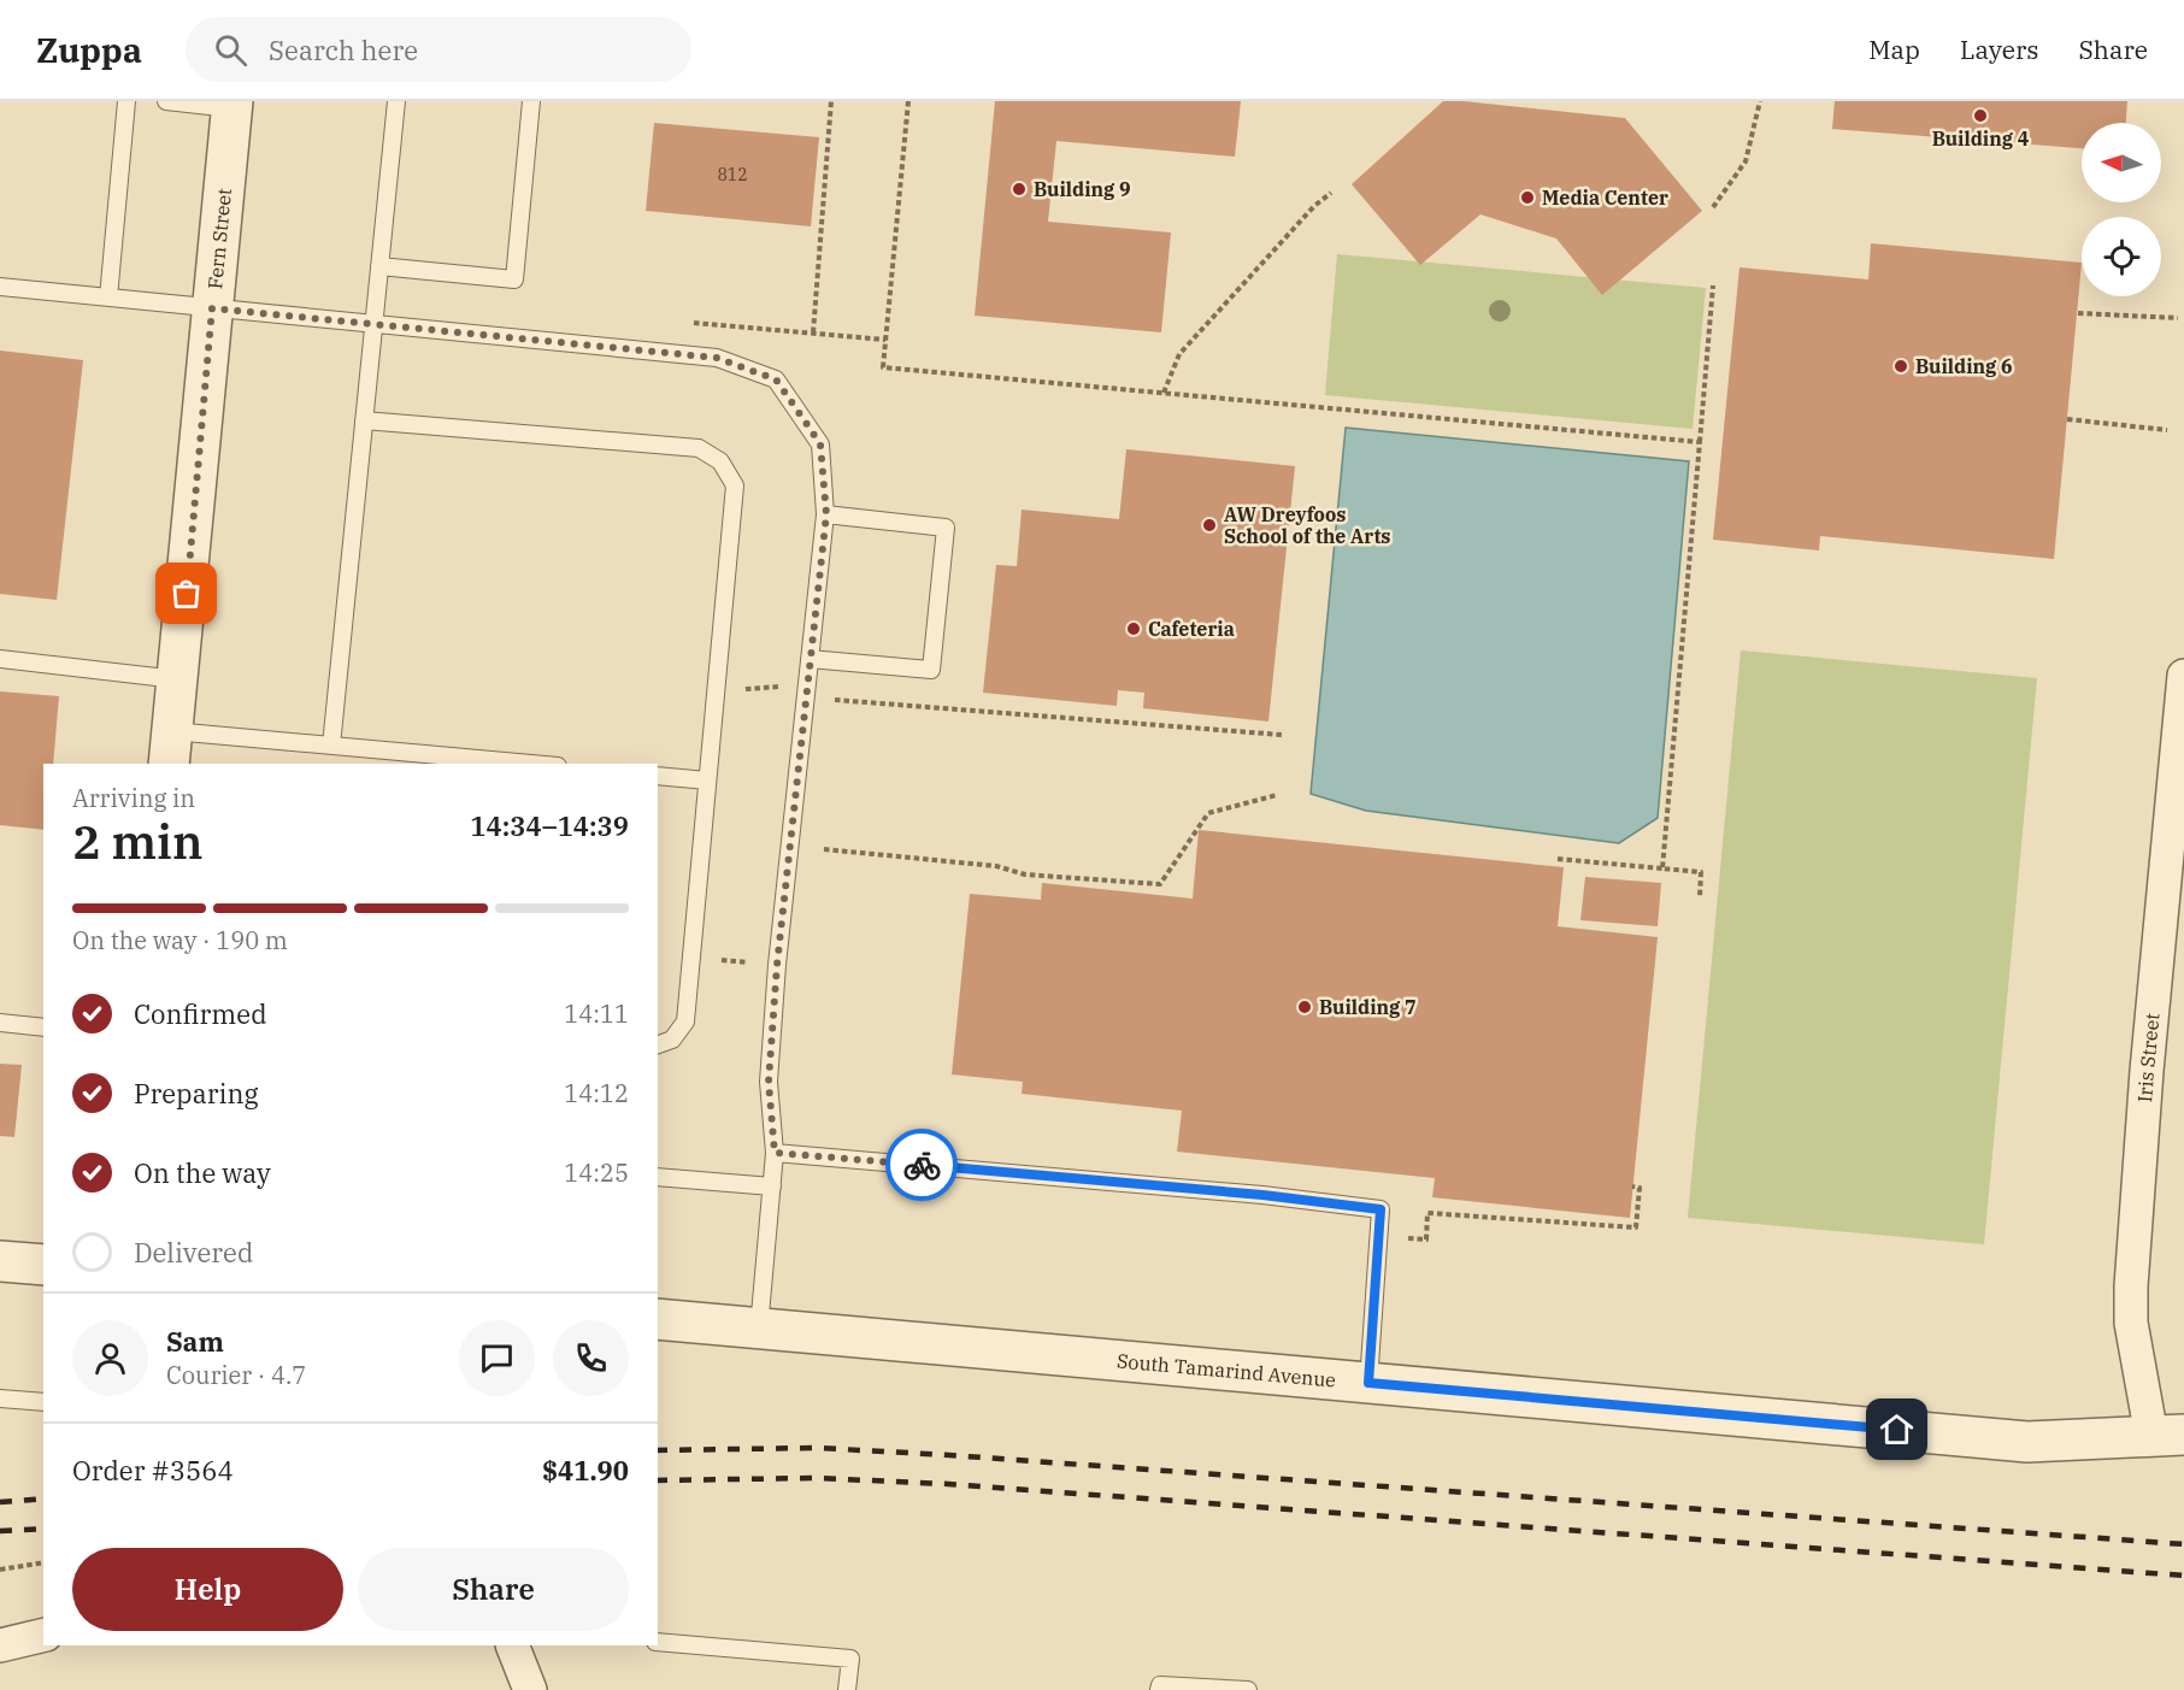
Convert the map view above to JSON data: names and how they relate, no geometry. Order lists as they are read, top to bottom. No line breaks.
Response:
{"streets":{"street":["Fern Street","Iris Street","South Tamarind Avenue"]},"crossings":[["Iris Street","South Tamarind Avenue"]],"places":["Building 4","Building 9","Media Center","Building 6","AW Dreyfoos School of the Arts","Cafeteria","Building 7"],"house_numbers":["812"],"north":"left","page":{"header":"Zuppa","search":"Search here","nav":["Map","Layers","Share"],"heading":["2 min","Arriving in","14:34–14:39"],"panel":["Sam","Courier · 4.7","Order #3564","$41.90"],"bar":"On the way · 190 m","list":[["Confirmed","14:11"],["Preparing","14:12"],["On the way","14:25"],"Delivered"],"buttons":["Help","Share"]}}
